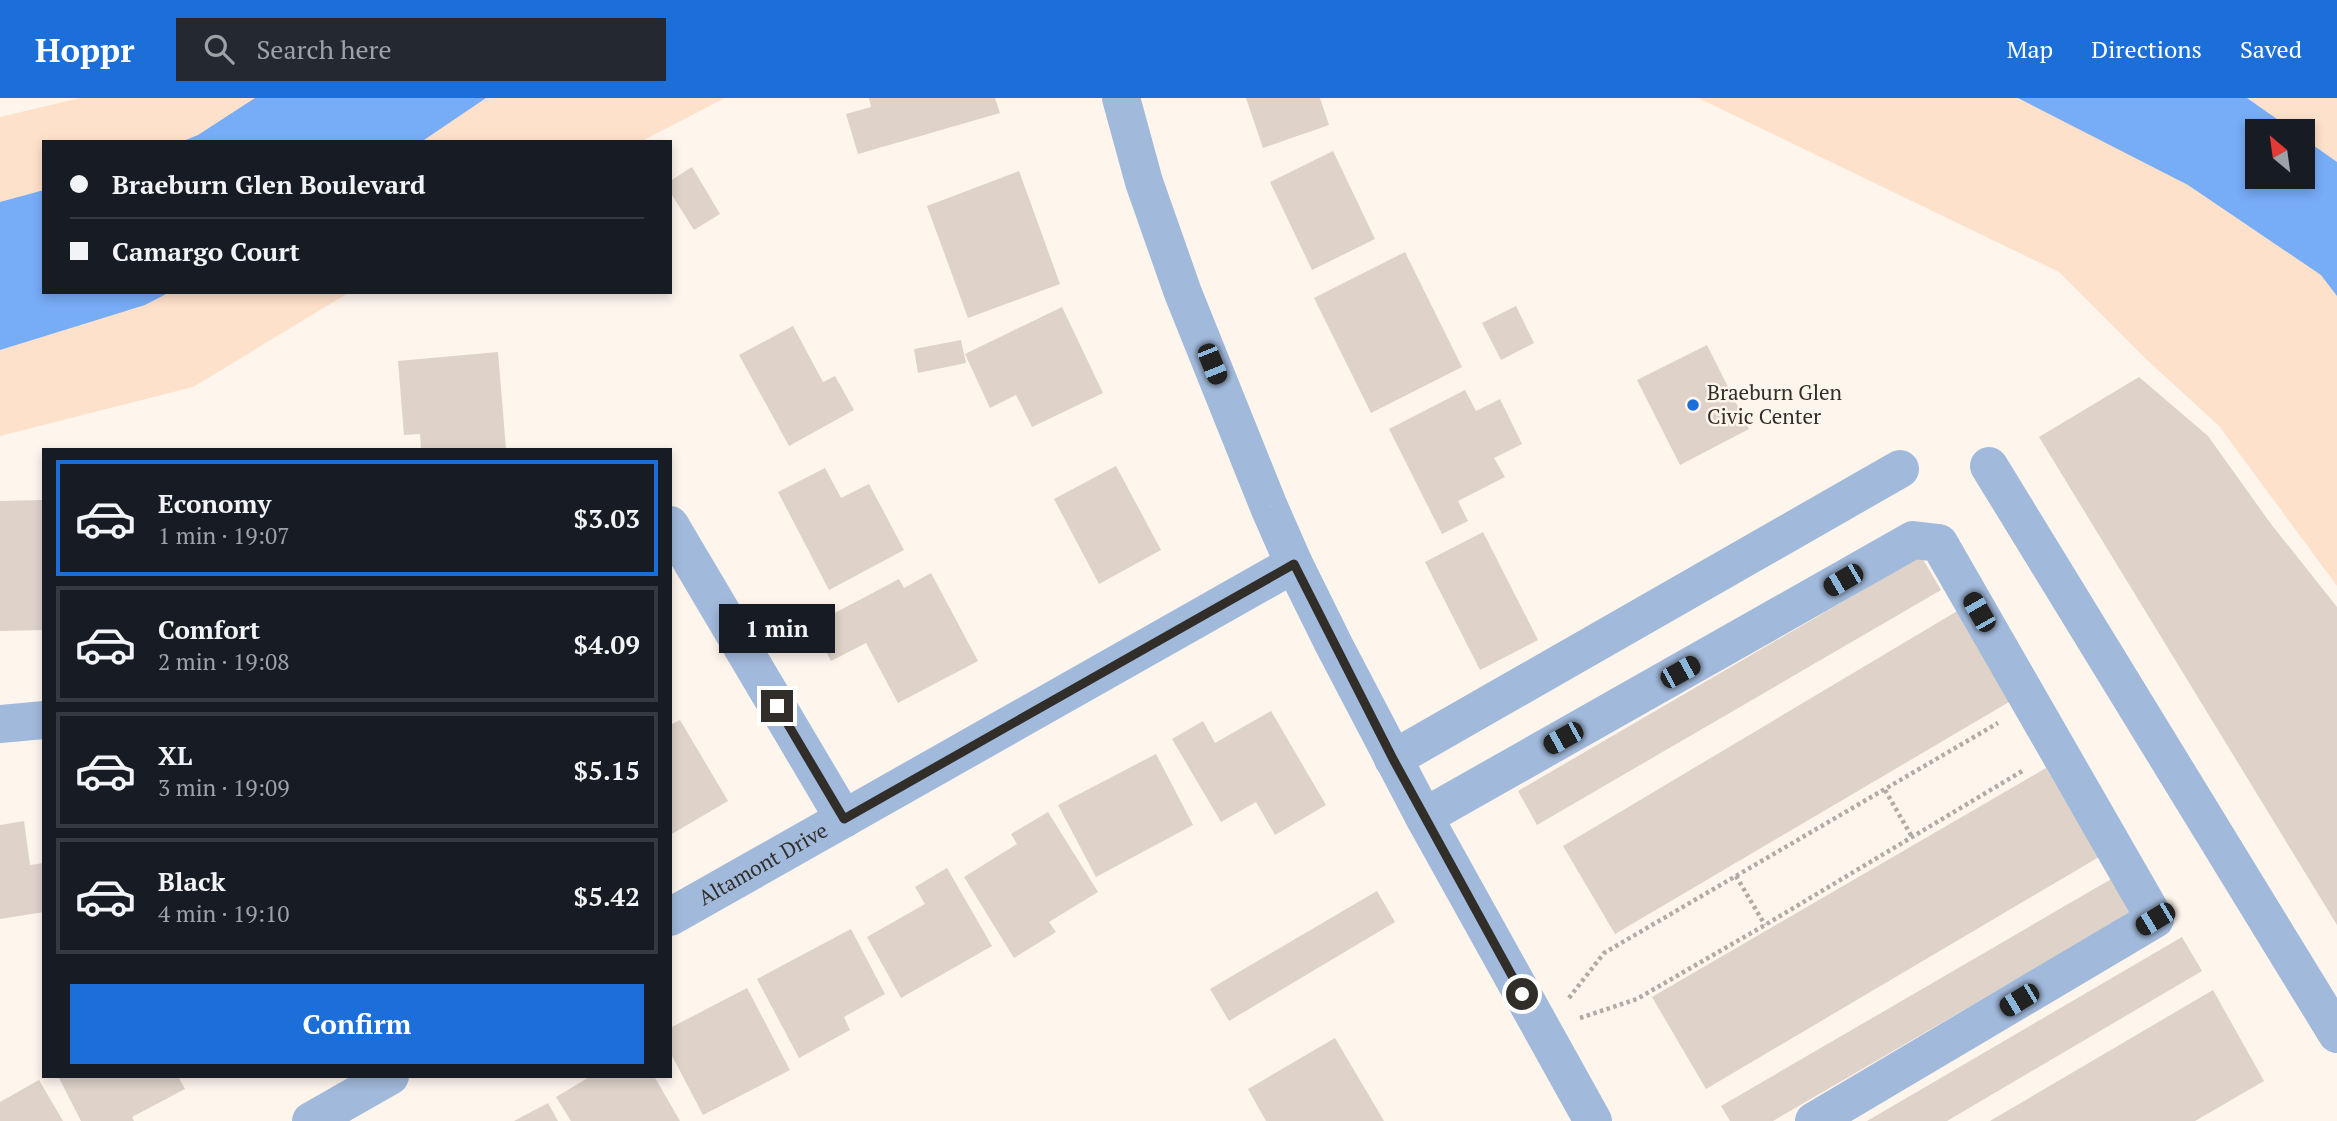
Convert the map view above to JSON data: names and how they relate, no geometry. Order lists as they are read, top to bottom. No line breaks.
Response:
{"streets":{"street":["Altamont Drive"]},"places":["Braeburn Glen Civic Center"],"north":"top left","page":{"header":"Hoppr","search":"Search here","nav":["Map","Directions","Saved"],"banner":["Braeburn Glen Boulevard","Camargo Court"],"list":[{"name":"Economy","note":"1 min · 19:07","value":"$3.03"},{"name":"Comfort","note":"2 min · 19:08","value":"$4.09"},{"name":"XL","note":"3 min · 19:09","value":"$5.15"},{"name":"Black","note":"4 min · 19:10","value":"$5.42"}],"bubble":"1 min","buttons":"Confirm"}}
